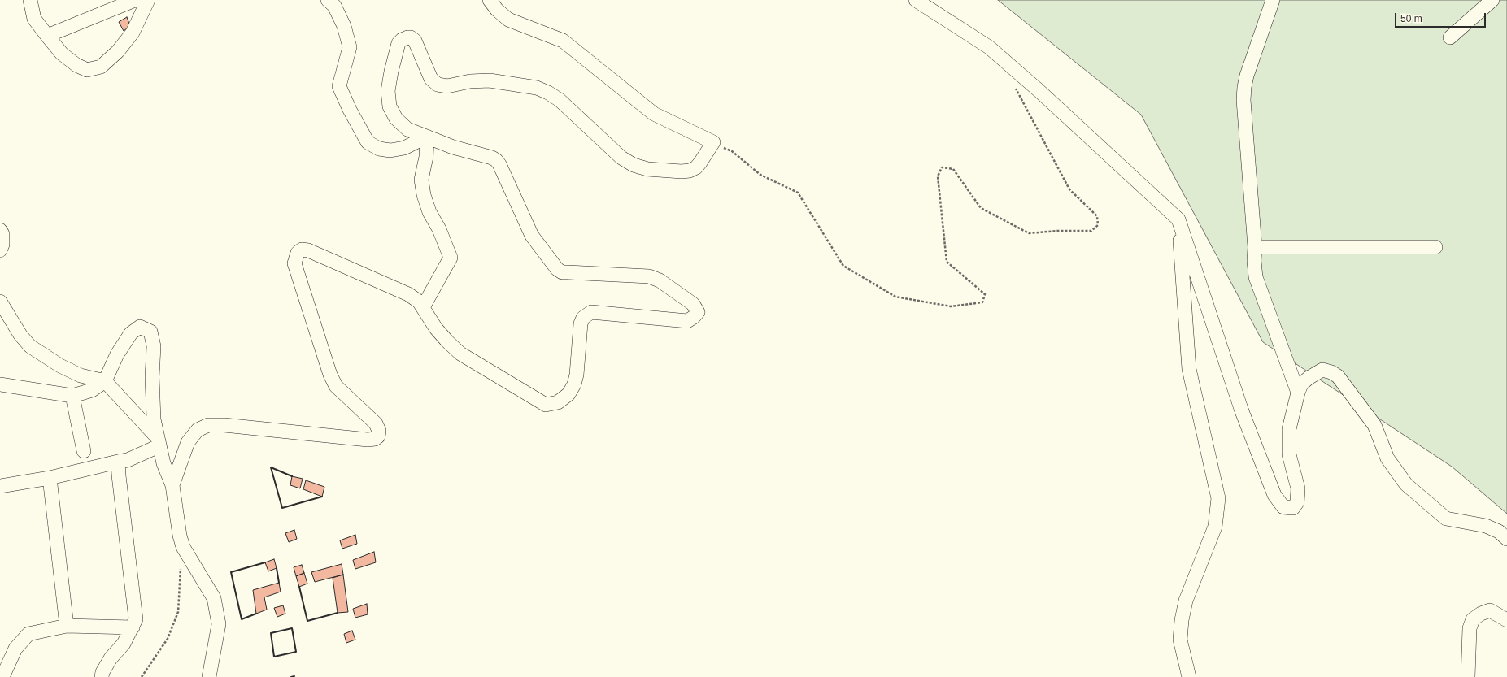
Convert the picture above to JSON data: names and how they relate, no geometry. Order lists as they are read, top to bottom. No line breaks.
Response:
{"scale_bar":"50 m"}
